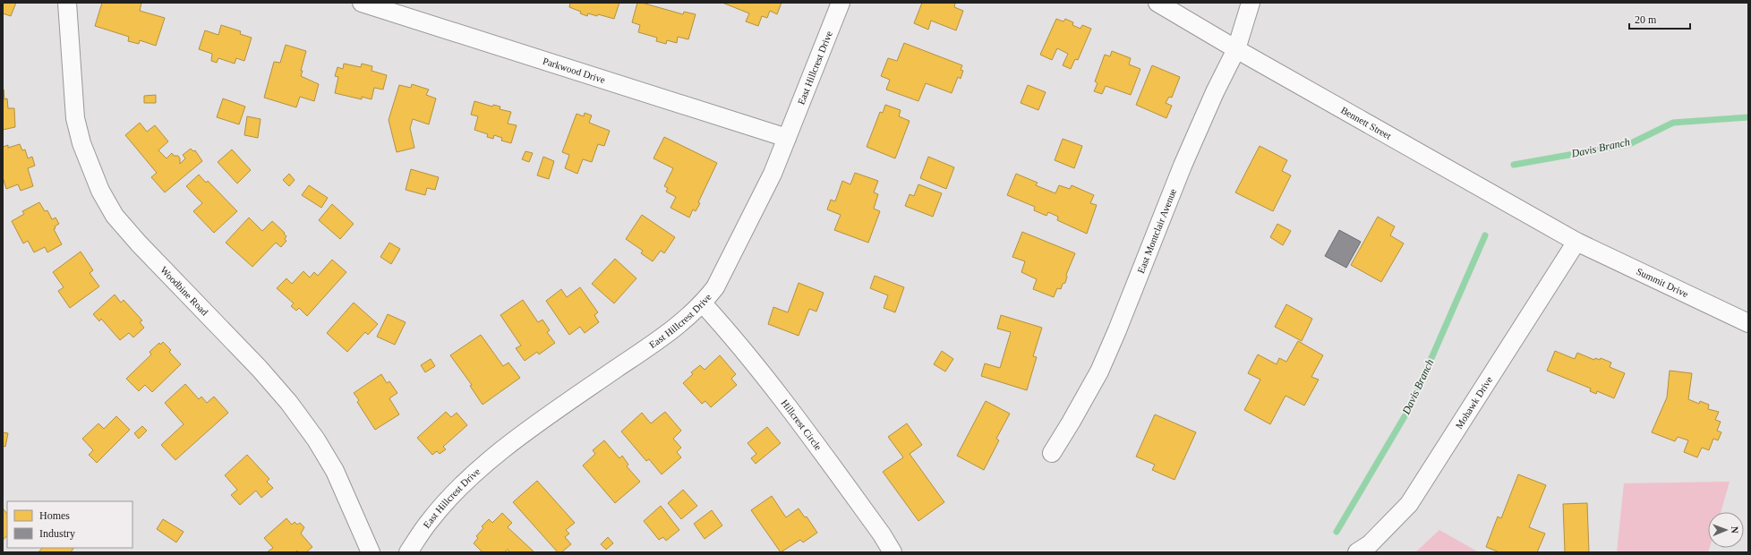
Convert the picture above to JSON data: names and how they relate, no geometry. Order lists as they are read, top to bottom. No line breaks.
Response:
{"streets":{"street":["East Hillcrest Drive","Parkwood Drive","Bennett Street","East Montclair Avenue","Summit Drive","Woodbine Road","Mohawk Drive","Hillcrest Circle"]},"crossings":[["East Hillcrest Drive","Parkwood Drive"],["East Hillcrest Drive","Hillcrest Circle"],["Bennett Street","East Montclair Avenue"],["Bennett Street","Summit Drive"],["Bennett Street","Mohawk Drive"],["Summit Drive","Mohawk Drive"]],"water":["Davis Branch"],"legend":["Homes","Industry"],"scale_bar":"20 m","north":"right"}
